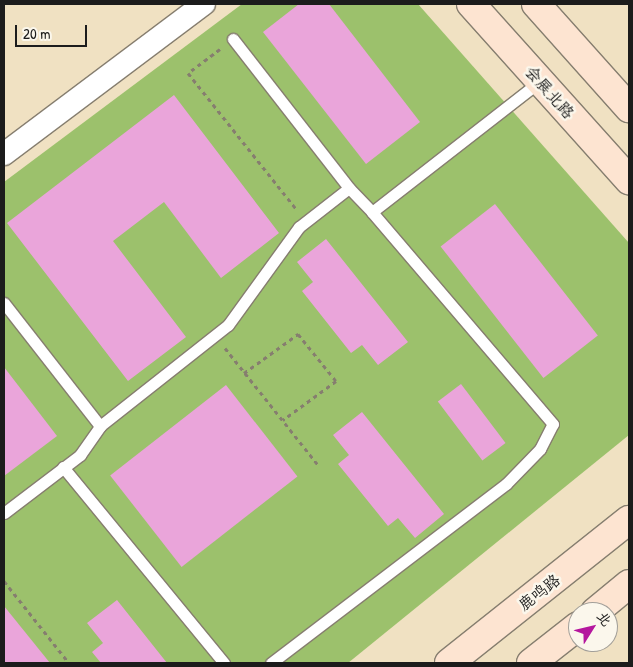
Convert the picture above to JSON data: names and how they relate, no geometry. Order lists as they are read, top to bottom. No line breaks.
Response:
{"streets":{"main road":["会展北路","鹿鸣路"]},"scale_bar":"20 m","north":"top right"}
